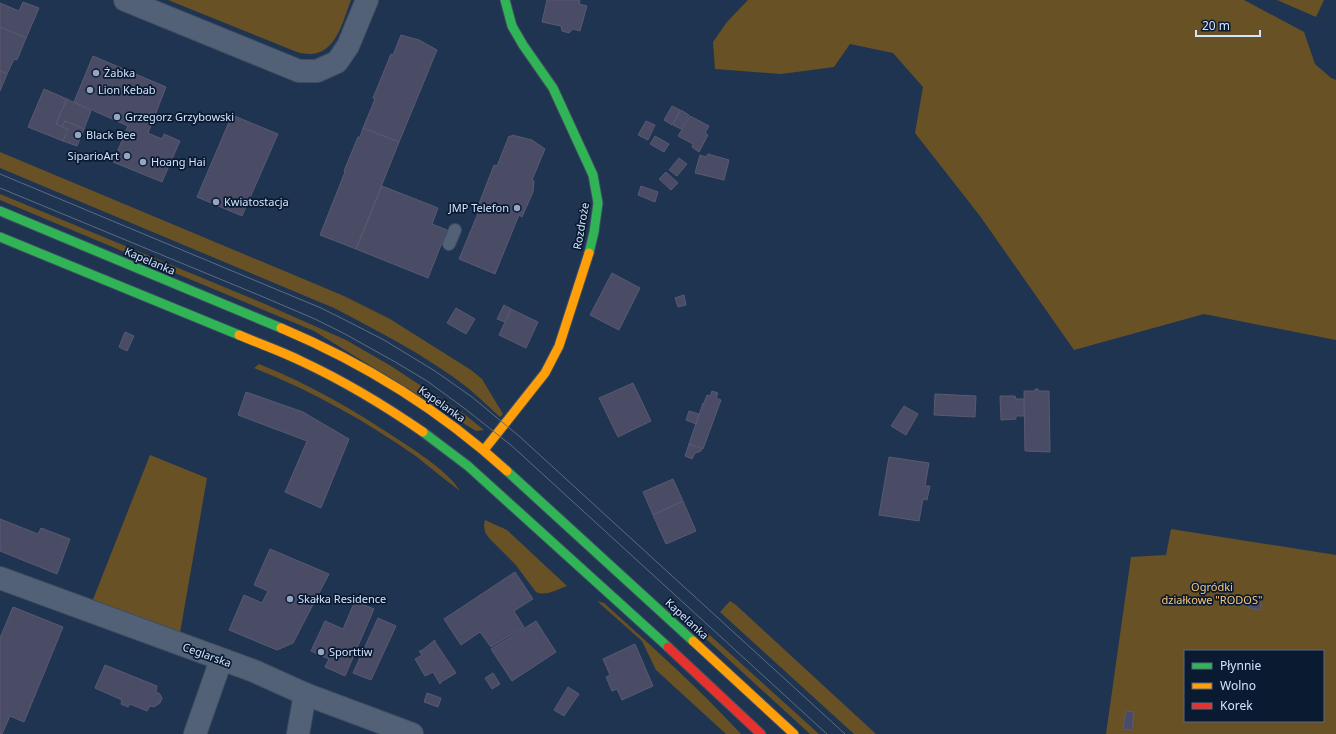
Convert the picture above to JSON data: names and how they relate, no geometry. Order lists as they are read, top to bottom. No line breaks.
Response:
{"streets":{"main road":["Rozdroże","Kapelanka"],"street":["Ceglarska"]},"crossings":[["Rozdroże","Kapelanka"]],"parks":["Ogródki działkowe \"RODOS\""],"places":["Żabka","Lion Kebab","Grzegorz Grzybowski","Black Bee","SiparioArt","Hoang Hai","Kwiatostacja","JMP Telefon","Skałka Residence","Sporttiw"],"legend":["Płynnie","Wolno","Korek"],"scale_bar":"20 m"}
